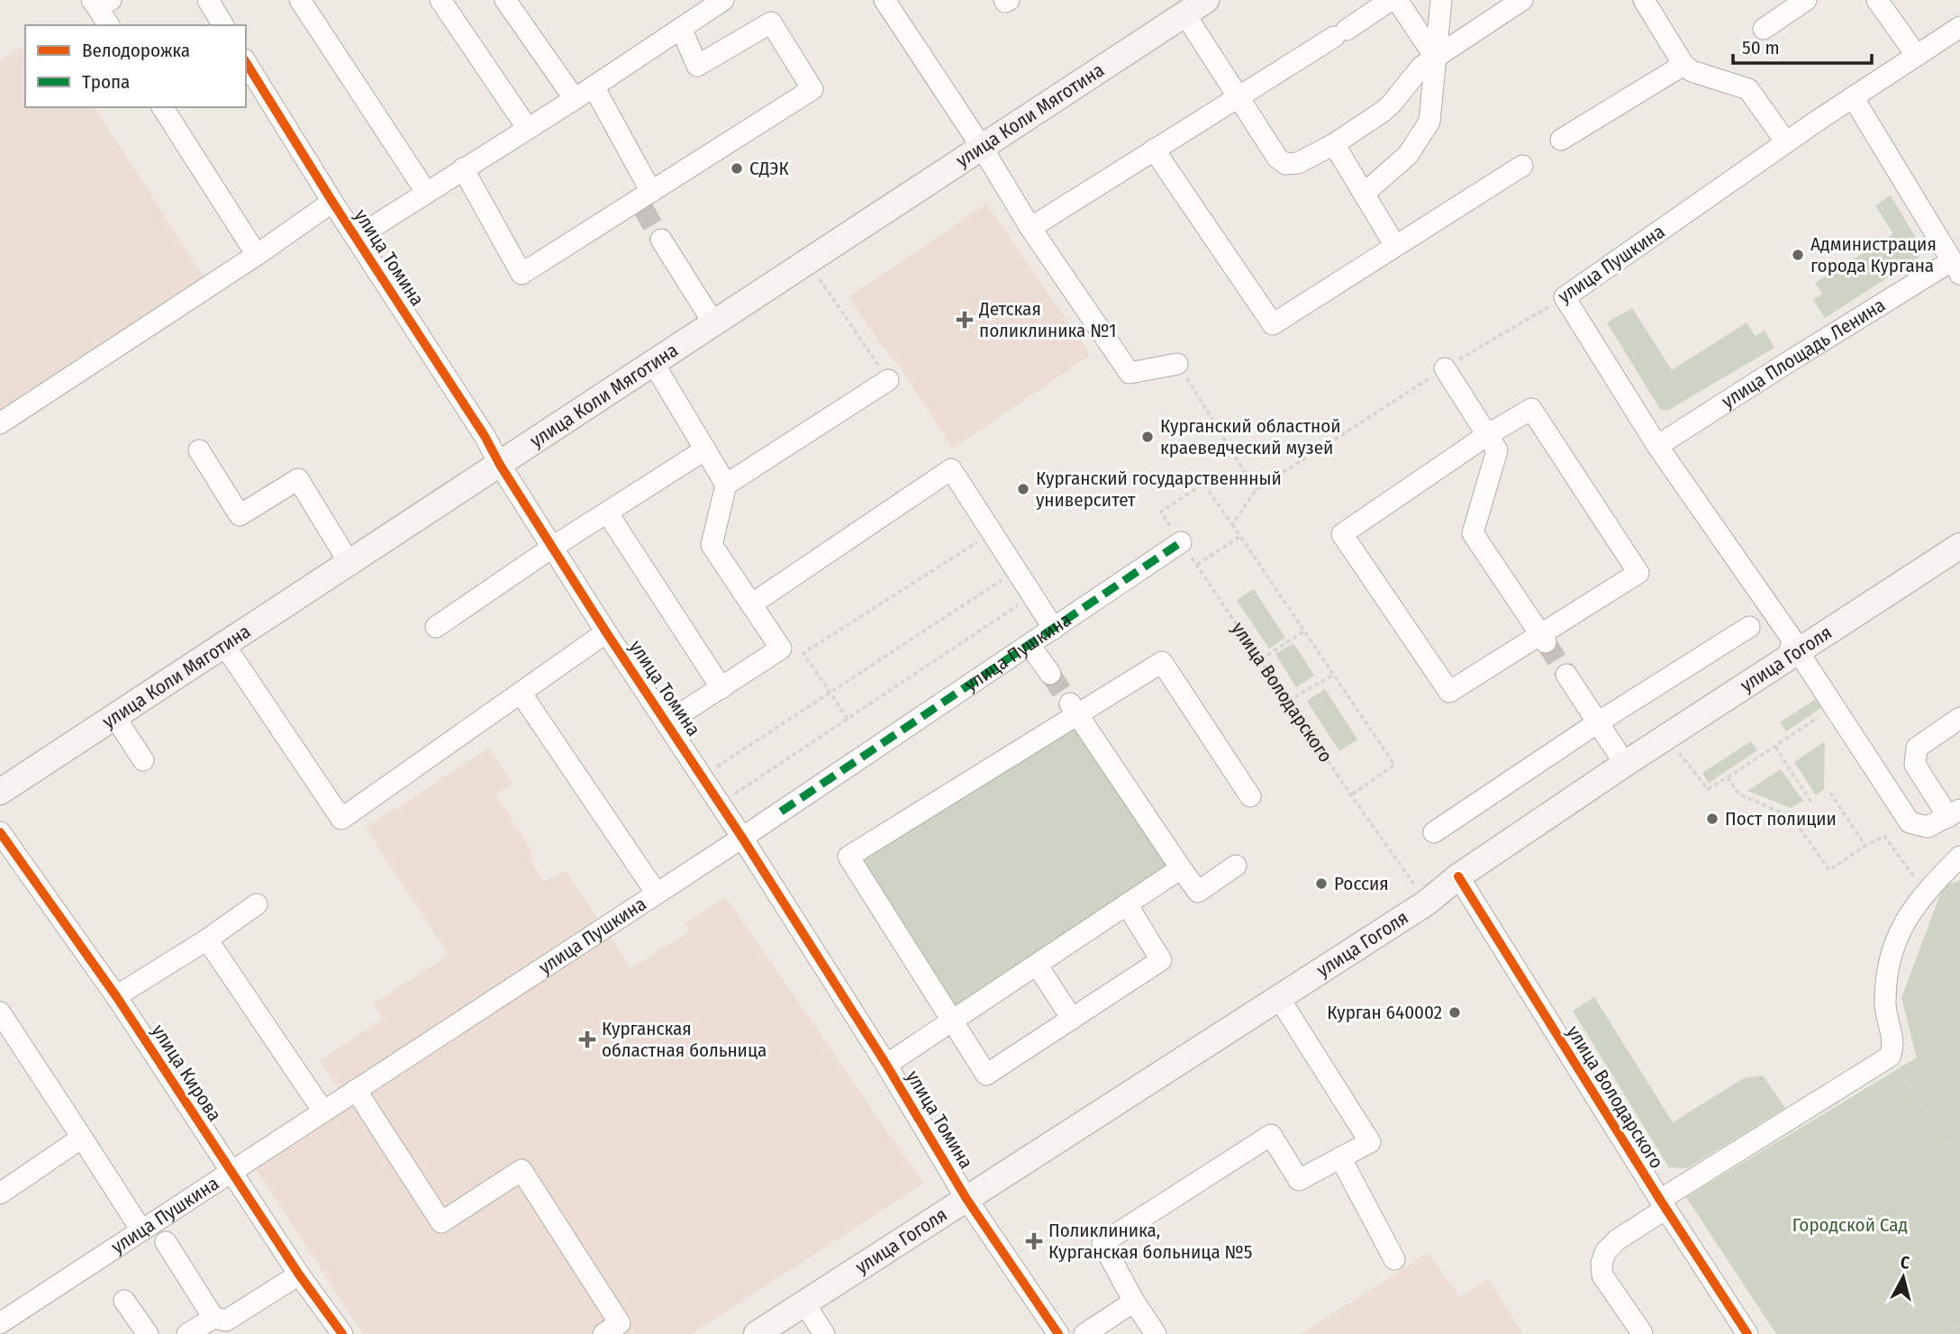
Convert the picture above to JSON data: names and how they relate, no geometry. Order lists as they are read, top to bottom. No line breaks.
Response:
{"streets":{"main road":["улица Коли Мяготина","улица Гоголя"],"street":["улица Томина","улица Пушкина","улица Площадь Ленина","улица Володарского","улица Кирова"]},"crossings":[["улица Коли Мяготина","улица Томина"],["улица Томина","улица Пушкина"],["улица Томина","улица Гоголя"],["улица Пушкина","улица Володарского"],["улица Пушкина","улица Кирова"],["улица Гоголя","улица Володарского"]],"parks":["Городской Сад"],"places":{"other":["СДЭК","Администрация города Кургана","Курганский областной краеведческий музей","Курганский государственнный университет","Пост полиции","Россия","Курган 640002"],"health":["Детская поликлиника №1","Курганская областная больница","Поликлиника, Курганская больница №5"]},"legend":["Велодорожка","Тропа"],"scale_bar":"50 m","north":"top"}
